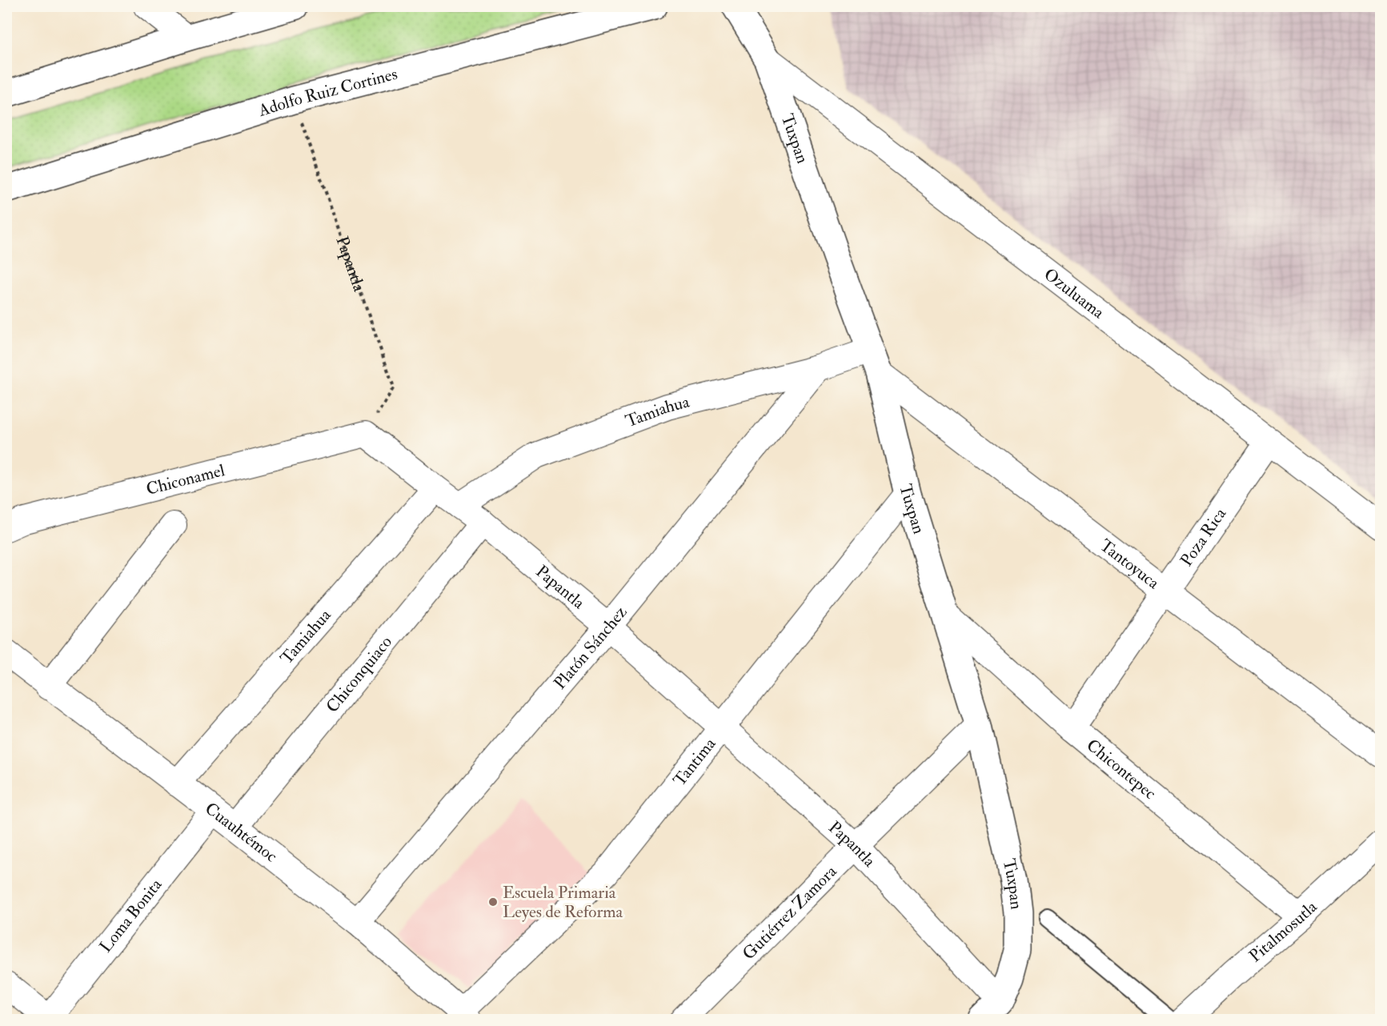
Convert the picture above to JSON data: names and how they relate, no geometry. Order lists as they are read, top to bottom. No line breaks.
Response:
{"streets":{"main road":["Adolfo Ruiz Cortines","Tuxpan"],"street":["Papantla","Ozuluama","Tamiahua","Chiconamel","Poza Rica","Tantoyuca","Platón Sánchez","Chiconquiaco","Tantima","Chicontepec","Cuauhtémoc","Gutiérrez Zamora","Loma Bonita","Pitalmosutla"]},"crossings":[["Adolfo Ruiz Cortines","Papantla"],["Tuxpan","Papantla"],["Tuxpan","Ozuluama"],["Tuxpan","Tamiahua"],["Tuxpan","Tantoyuca"],["Tuxpan","Tantima"],["Tuxpan","Chicontepec"],["Tuxpan","Gutiérrez Zamora"],["Papantla","Tamiahua"],["Papantla","Chiconamel"],["Papantla","Platón Sánchez"],["Papantla","Chiconquiaco"],["Papantla","Tantima"],["Papantla","Gutiérrez Zamora"],["Ozuluama","Poza Rica"],["Tamiahua","Tantoyuca"],["Tamiahua","Platón Sánchez"],["Tamiahua","Cuauhtémoc"],["Poza Rica","Tantoyuca"],["Poza Rica","Chicontepec"],["Platón Sánchez","Cuauhtémoc"],["Chiconquiaco","Cuauhtémoc"],["Tantima","Cuauhtémoc"],["Chicontepec","Pitalmosutla"],["Cuauhtémoc","Loma Bonita"]],"places":["Escuela Primaria Leyes de Reforma"]}
